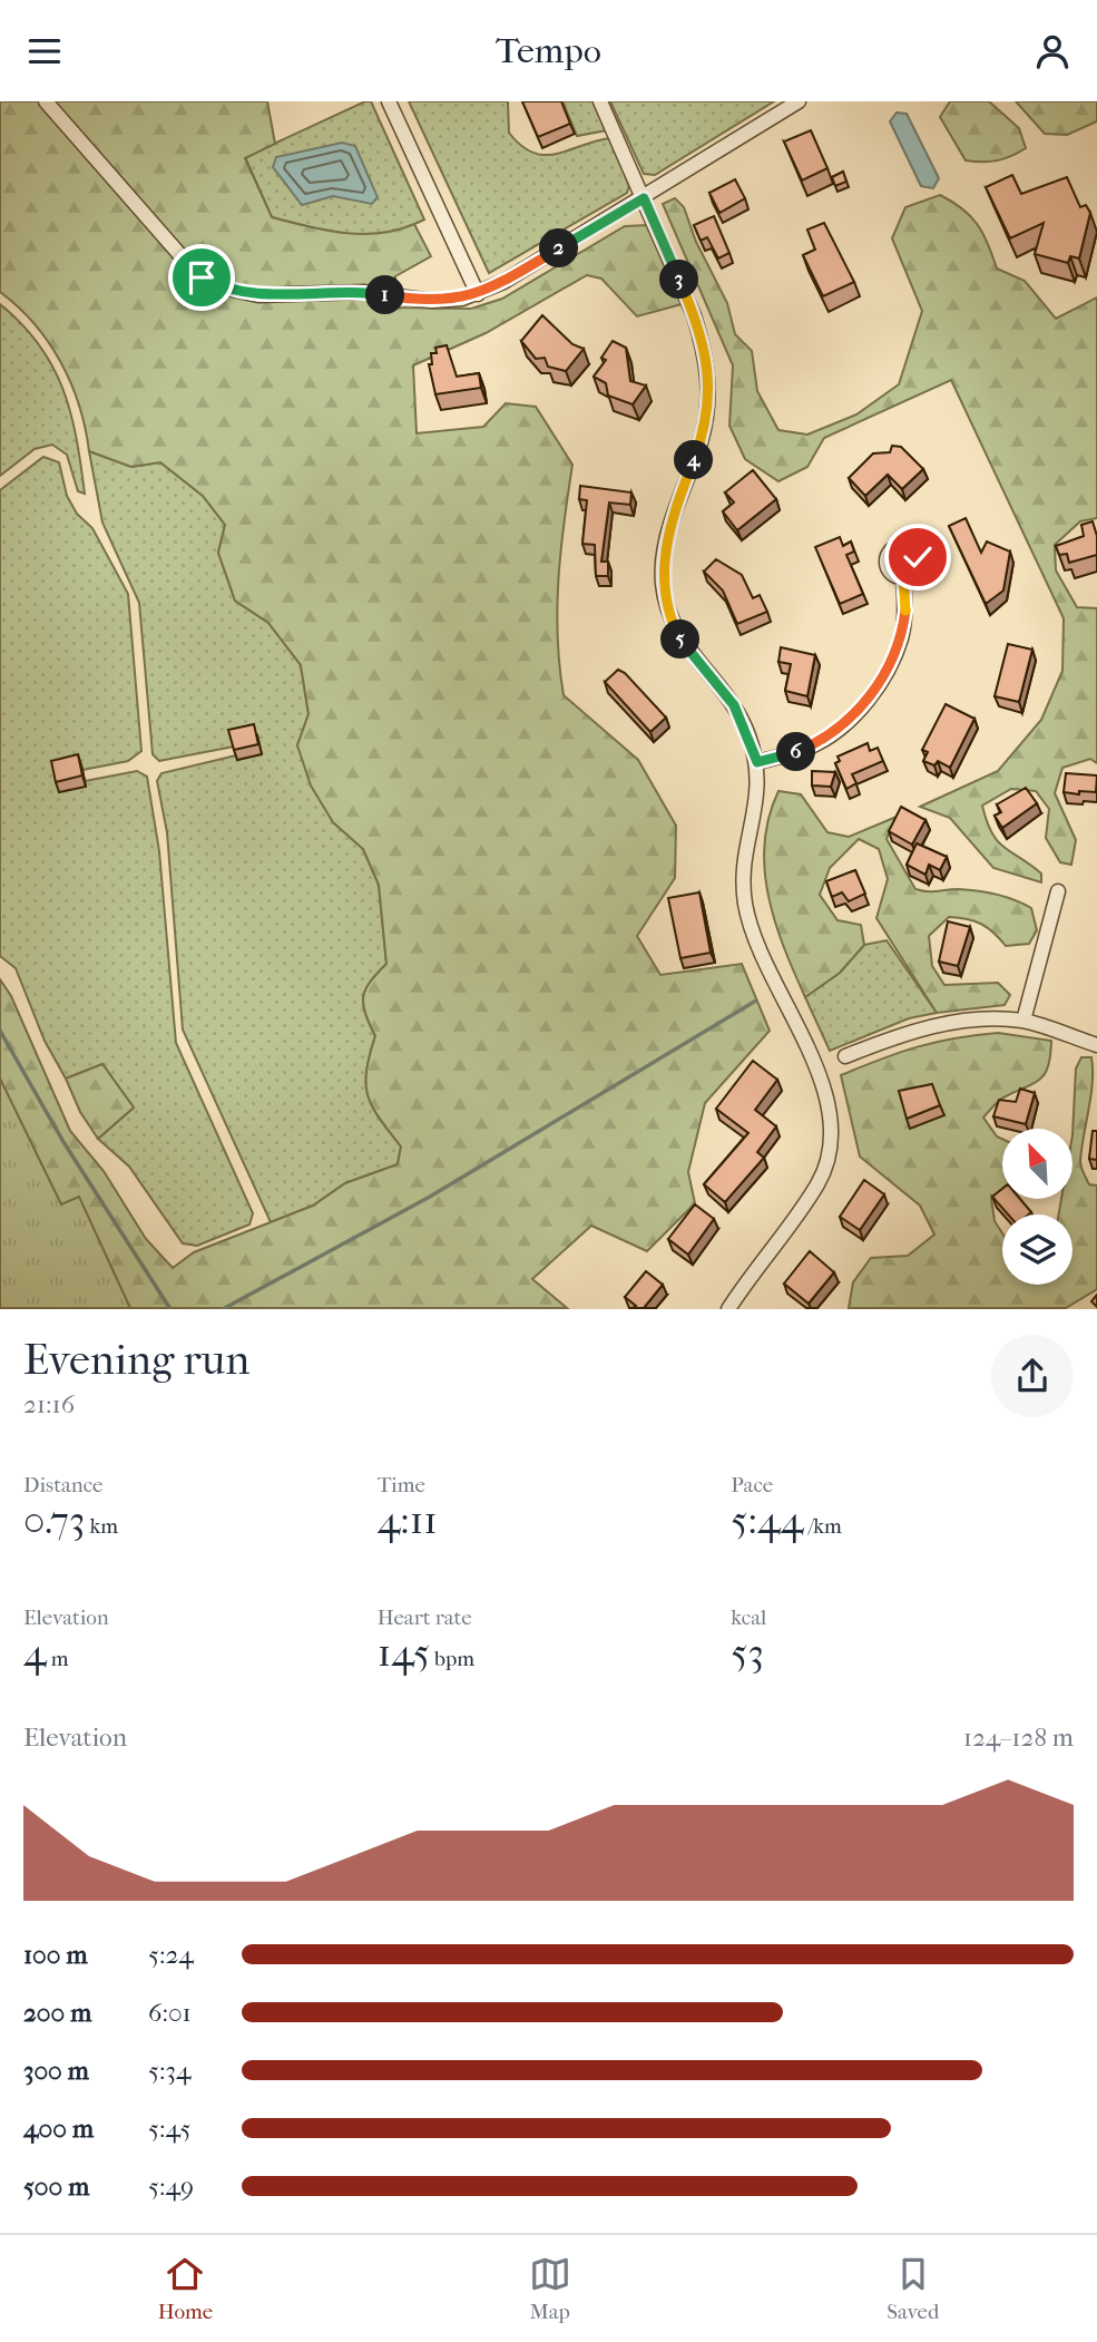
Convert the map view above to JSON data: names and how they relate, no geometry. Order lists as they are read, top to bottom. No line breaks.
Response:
{"north":"top left","page":{"header":"Tempo","pins":["2","3","1","4","5","6"],"heading":["Evening run","21:16"],"stats":[["Distance","0.73 km"],["Time","4:11"],["Pace","5:44 /km"],["Elevation","4 m"],["Heart rate","145 bpm"],["kcal","53"]],"chart":["Elevation","124–128 m"],"list":[{"name":"100 m","note":"5:24"},{"name":"200 m","note":"6:01"},{"name":"300 m","note":"5:34"},{"name":"400 m","note":"5:45"},{"name":"500 m","note":"5:49"}],"tabs":["Home","Map","Saved"]}}
